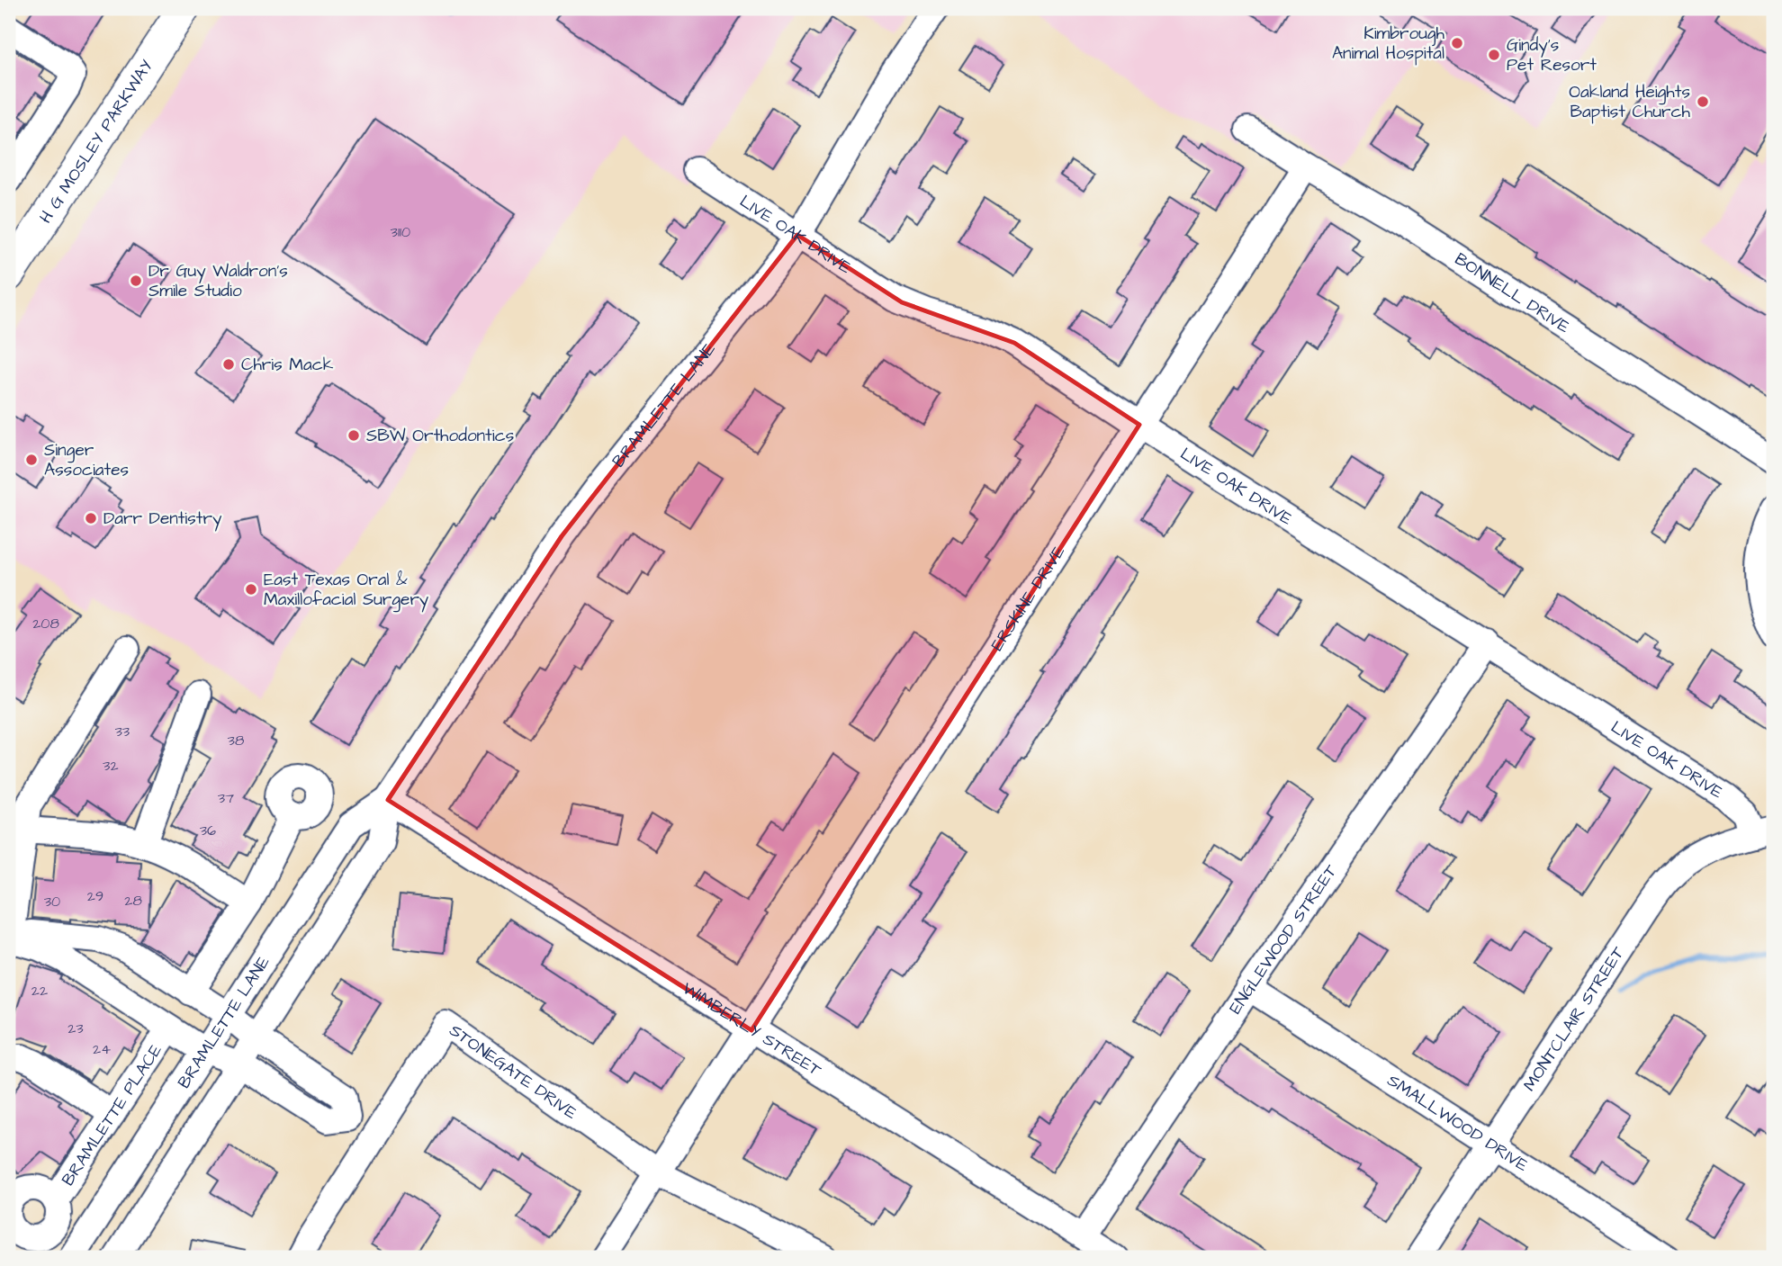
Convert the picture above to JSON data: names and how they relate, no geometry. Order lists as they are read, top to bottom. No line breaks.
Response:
{"streets":{"main road":["H G MOSLEY PARKWAY"],"street":["LIVE OAK DRIVE","BONNELL DRIVE","BRAMLETTE LANE","ERSKINE DRIVE","ENGLEWOOD STREET","MONTCLAIR STREET","WIMBERLY STREET","STONEGATE DRIVE","BRAMLETTE PLACE","SMALLWOOD DRIVE"]},"crossings":[["LIVE OAK DRIVE","BRAMLETTE LANE"],["LIVE OAK DRIVE","ERSKINE DRIVE"],["LIVE OAK DRIVE","ENGLEWOOD STREET"],["LIVE OAK DRIVE","MONTCLAIR STREET"],["BONNELL DRIVE","ERSKINE DRIVE"],["BRAMLETTE LANE","WIMBERLY STREET"],["BRAMLETTE LANE","BRAMLETTE PLACE"],["ERSKINE DRIVE","WIMBERLY STREET"],["ENGLEWOOD STREET","WIMBERLY STREET"],["ENGLEWOOD STREET","SMALLWOOD DRIVE"],["MONTCLAIR STREET","SMALLWOOD DRIVE"]],"places":["Kimbrough Animal Hospital","Gindy's Pet Resort","Oakland Heights Baptist Church","Dr Guy Waldron's Smile Studio","Chris Mack","SBW Orthodontics","Singer Associates","Darr Dentistry","East Texas Oral & Maxillofacial Surgery"],"house_numbers":["3110","208","33","38","32","37","36","29","28","30","22","23","24"]}
